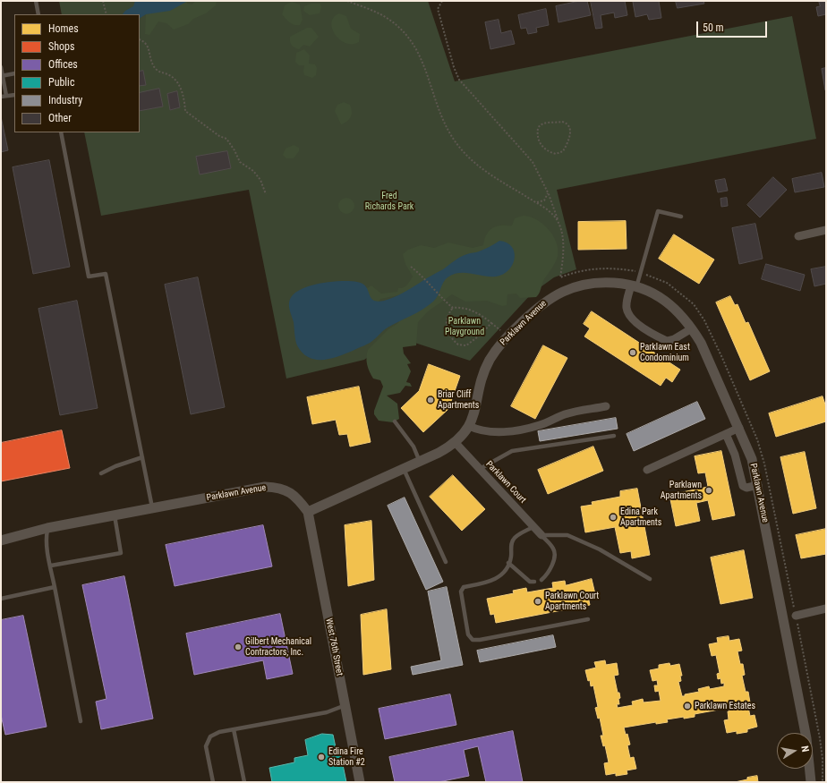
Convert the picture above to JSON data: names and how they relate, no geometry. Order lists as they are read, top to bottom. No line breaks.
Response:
{"streets":{"street":["Parklawn Avenue","Parklawn Court","West 76th Street"]},"crossings":[["Parklawn Avenue","Parklawn Court"],["Parklawn Avenue","West 76th Street"]],"parks":["Fred Richards Park","Parklawn Playground"],"places":["Parklawn East Condominium","Briar Cliff Apartments","Parklawn Apartments","Edina Park Apartments","Parklawn Court Apartments","Gilbert Mechanical Contractors, Inc.","Parklawn Estates","Edina Fire Station #2"],"legend":["Homes","Shops","Offices","Public","Industry","Other"],"scale_bar":"50 m","north":"right"}
